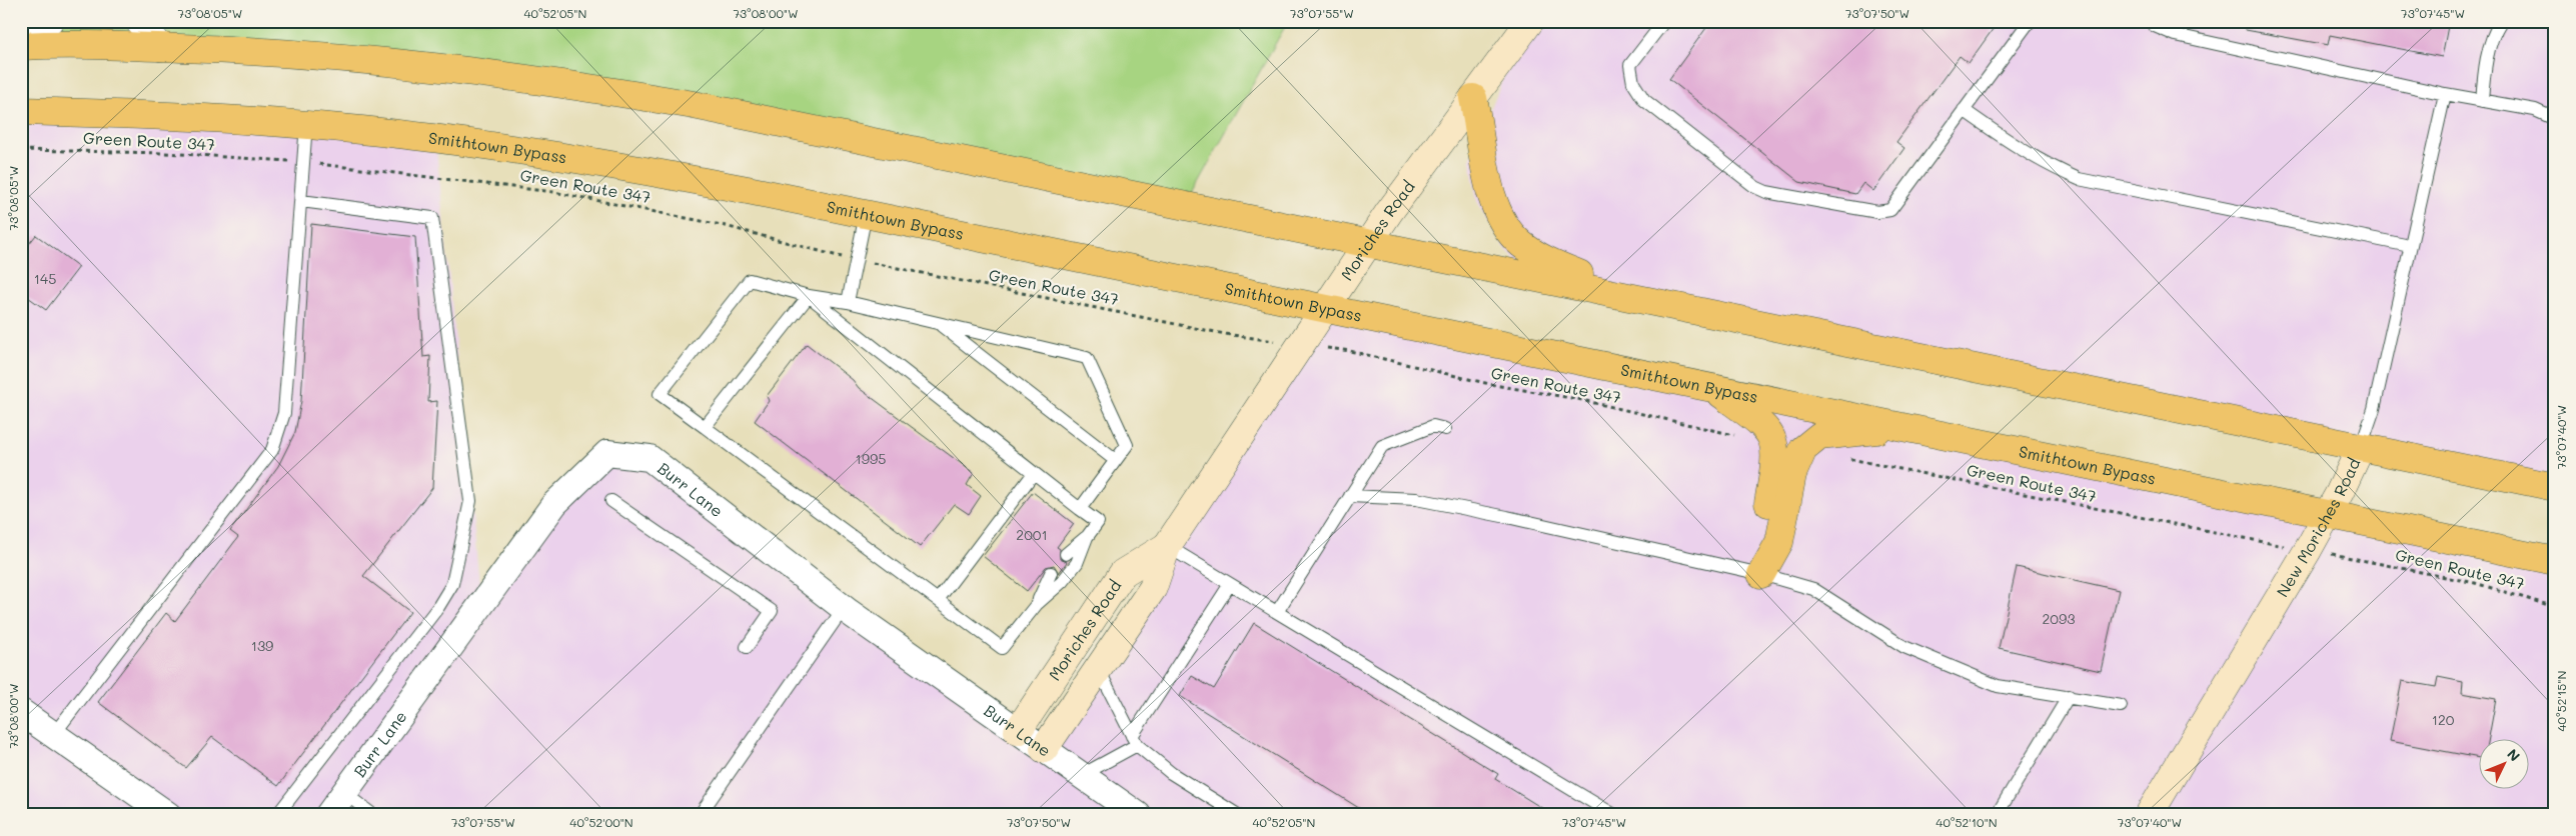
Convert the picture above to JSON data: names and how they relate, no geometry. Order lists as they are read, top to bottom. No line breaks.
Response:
{"streets":{"highway":["Smithtown Bypass"],"main road":["Moriches Road","New Moriches Road"],"street":["Burr Lane"],"path":["Green Route 347"]},"crossings":[["Smithtown Bypass","Moriches Road"],["Smithtown Bypass","New Moriches Road"],["Moriches Road","Burr Lane"]],"house_numbers":["145","1995","2001","2093","139","120"],"north":"top right","coordinates":["73°08'05\"W","40°52'05\"N","73°08'00\"W","73°07'55\"W","73°07'50\"W","73°07'45\"W","73°07'40\"W","40°52'15\"N","40°52'00\"N","40°52'10\"N"]}
